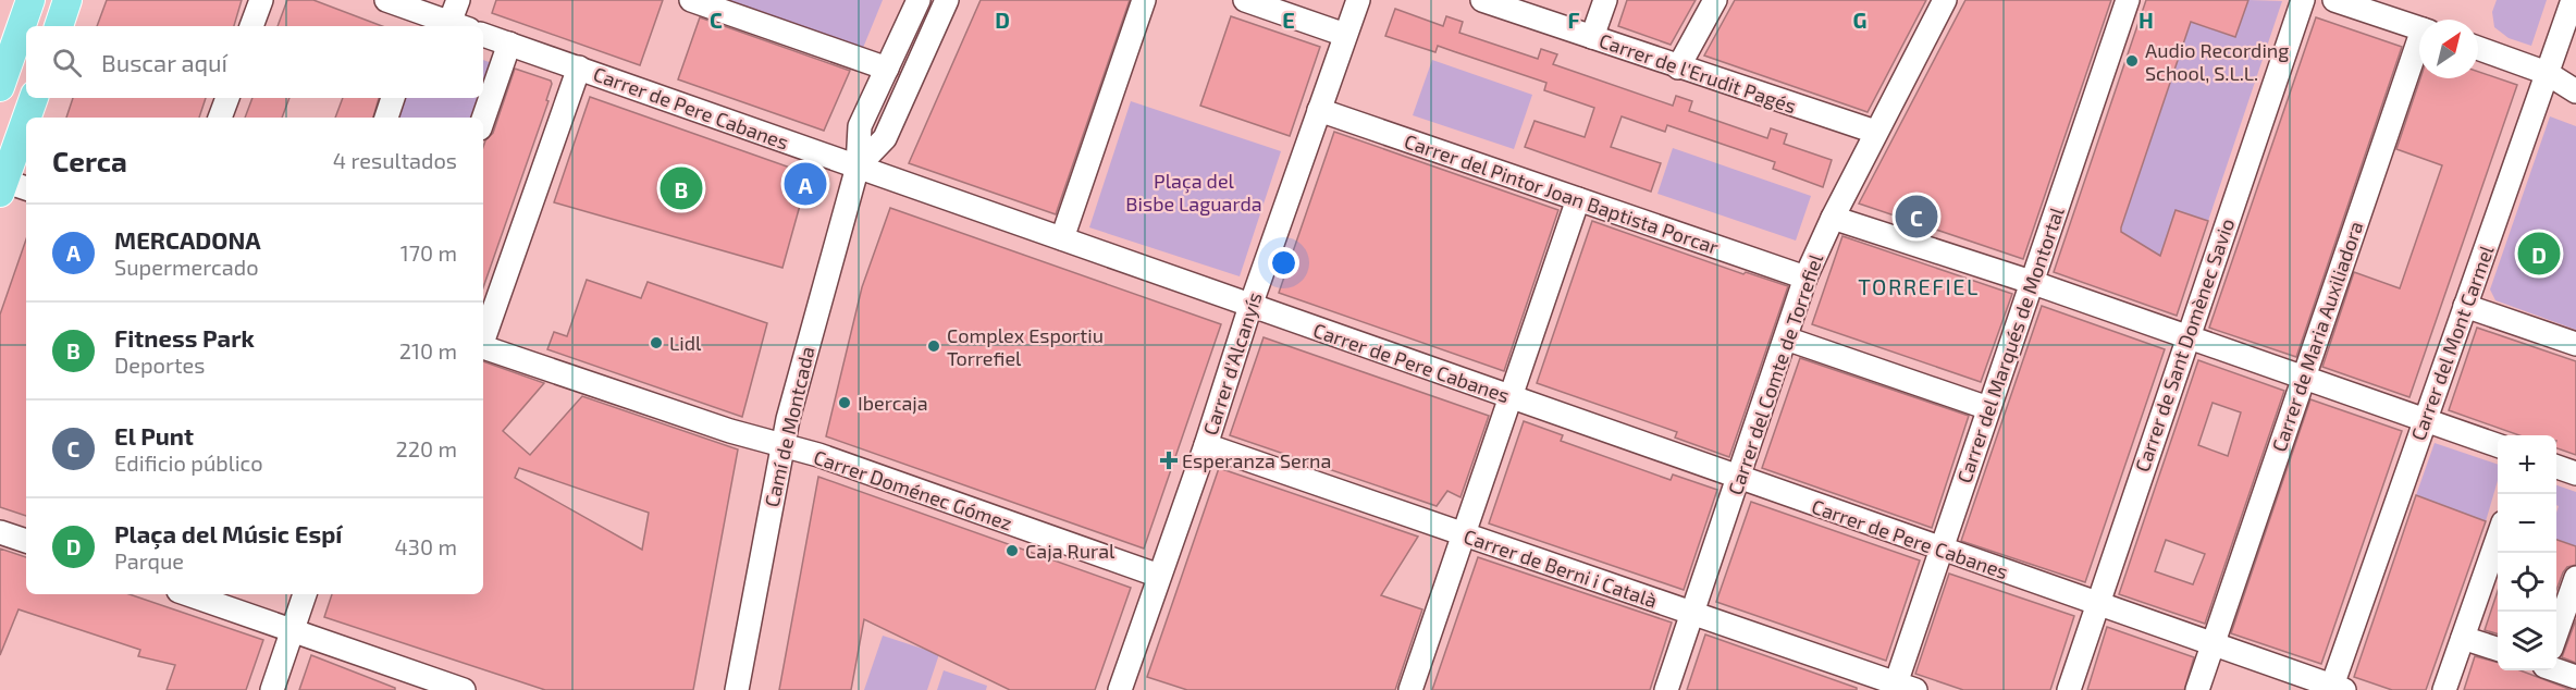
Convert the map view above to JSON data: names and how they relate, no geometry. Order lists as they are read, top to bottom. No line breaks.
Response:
{"streets":{"street":["Carrer de l'Erudit Pagés","Carrer de Pere Cabanes","Carrer del Pintor Joan Baptista Porcar","Carrer de Maria Auxiliadora","Carrer del Mont Carmel","Carrer del Marqués de Montortal","Carrer de Sant Domènec Savio","Carrer d'Alcanyís","Carrer del Comte de Torrefiel","Camí de Montcada","Carrer Doménec Gómez","Carrer de Berni i Català"]},"crossings":[["Carrer de l'Erudit Pagés","Carrer del Comte de Torrefiel"],["Carrer de Pere Cabanes","Carrer de Maria Auxiliadora"],["Carrer de Pere Cabanes","Carrer del Mont Carmel"],["Carrer de Pere Cabanes","Carrer del Marqués de Montortal"],["Carrer de Pere Cabanes","Carrer de Sant Domènec Savio"],["Carrer de Pere Cabanes","Carrer d'Alcanyís"],["Carrer de Pere Cabanes","Carrer del Comte de Torrefiel"],["Carrer de Pere Cabanes","Camí de Montcada"],["Carrer del Pintor Joan Baptista Porcar","Carrer d'Alcanyís"],["Carrer del Pintor Joan Baptista Porcar","Carrer del Comte de Torrefiel"],["Carrer del Marqués de Montortal","Carrer de Berni i Català"],["Carrer d'Alcanyís","Carrer Doménec Gómez"],["Carrer d'Alcanyís","Carrer de Berni i Català"],["Carrer del Comte de Torrefiel","Carrer de Berni i Català"],["Camí de Montcada","Carrer Doménec Gómez"]],"districts":["TORREFIEL"],"parks":["Plaça del Bisbe Laguarda"],"places":{"other":["Audio Recording School, S.L.L.","Lidl","Complex Esportiu Torrefiel","Ibercaja","Caja Rural"],"health":["Esperanza Serna"]},"north":"top right","page":{"search":"Buscar aquí","heading":["Cerca","4 resultados"],"pins":["A","B","C","D"],"list":[{"mark":"A","name":"MERCADONA","note":"Supermercado","value":"170 m"},{"mark":"B","name":"Fitness Park","note":"Deportes","value":"210 m"},{"mark":"C","name":"El Punt","note":"Edificio público","value":"220 m"},{"mark":"D","name":"Plaça del Músic Espí","note":"Parque","value":"430 m"}],"map_buttons":["+","−"]},"grid":{"columns":["C","D","E","F","G","H"]}}
